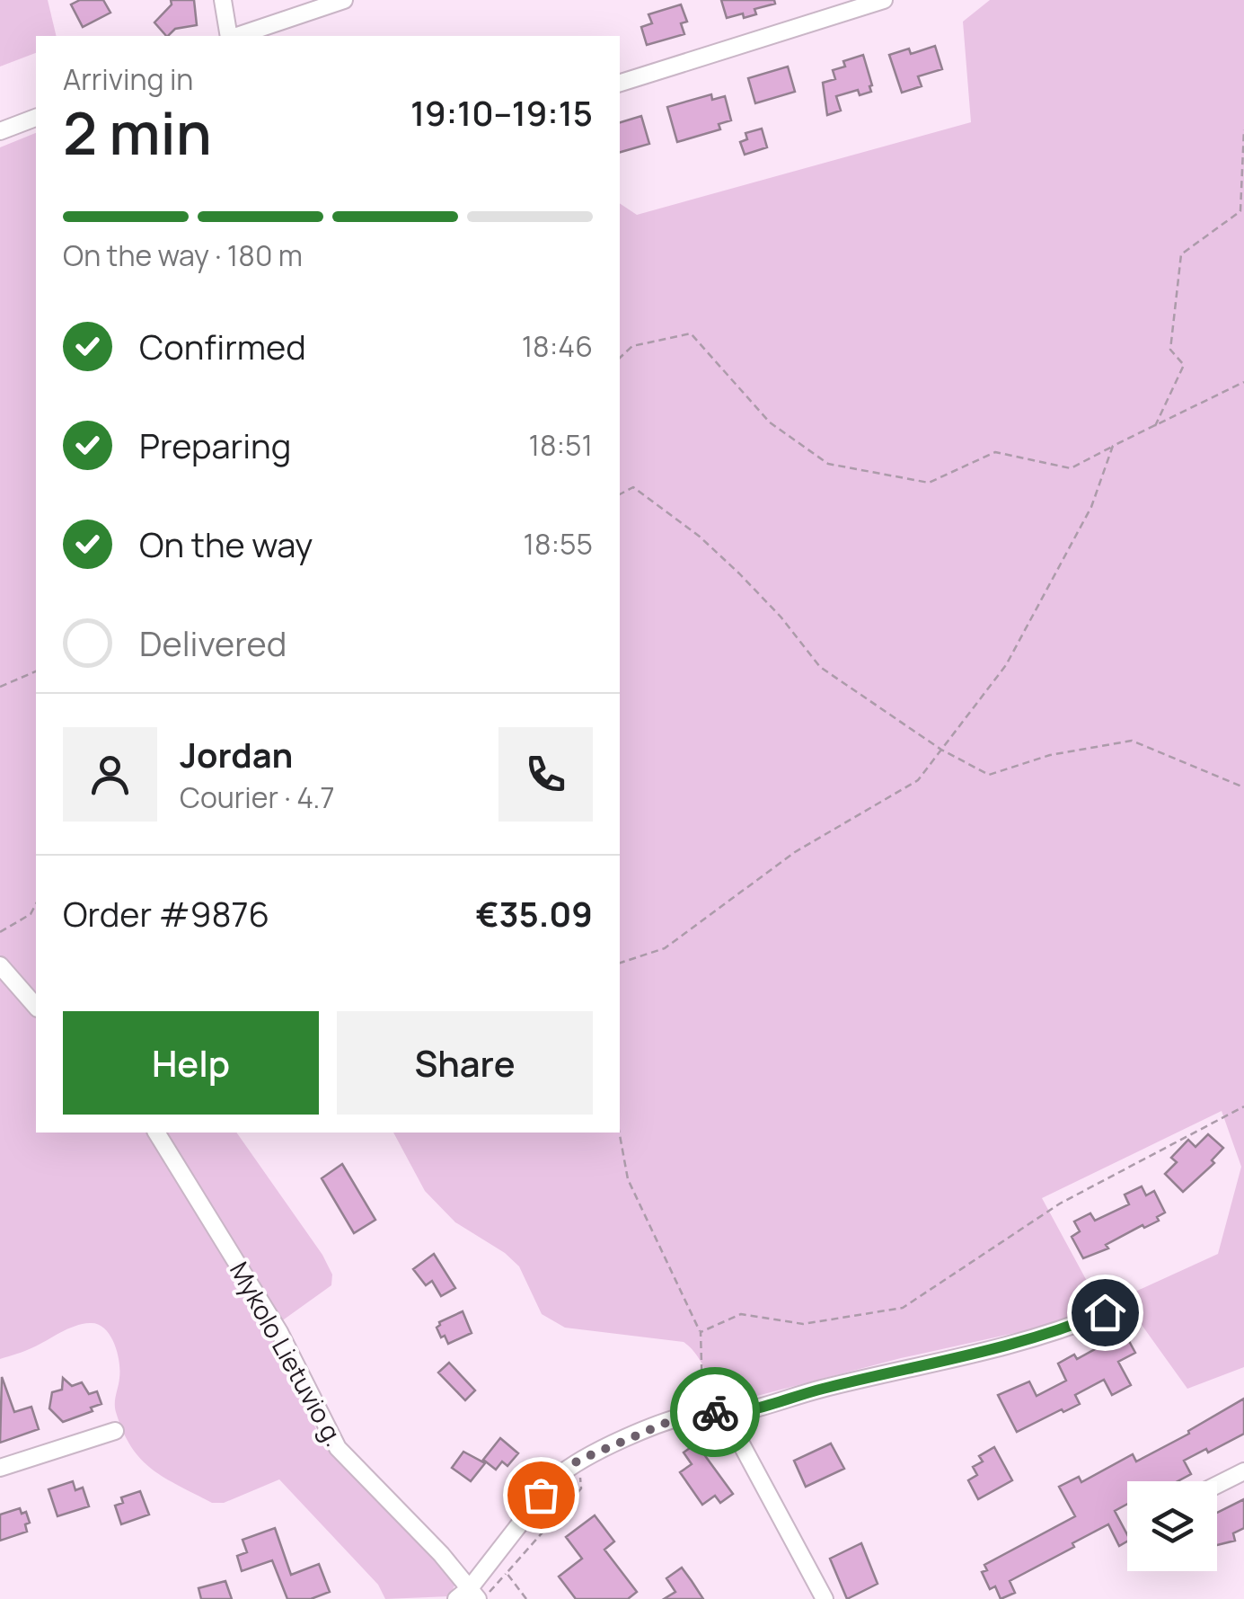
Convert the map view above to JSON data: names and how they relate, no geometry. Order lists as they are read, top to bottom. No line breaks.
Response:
{"streets":{"street":["Mykolo Lietuvio g."]},"page":{"heading":["2 min","Arriving in","19:10–19:15"],"panel":["Jordan","Courier · 4.7","Order #9876","€35.09"],"bar":"On the way · 180 m","list":[["Confirmed","18:46"],["Preparing","18:51"],["On the way","18:55"],"Delivered"],"buttons":["Help","Share"]}}
